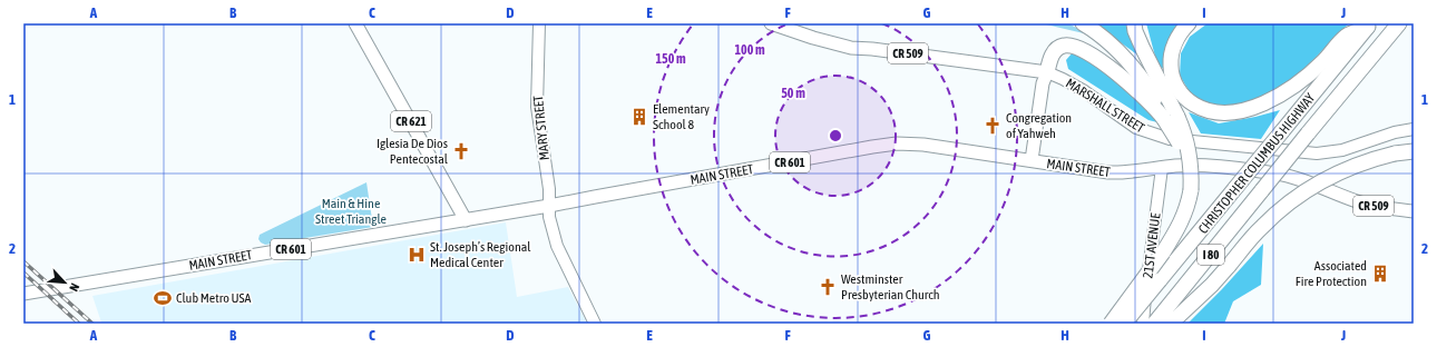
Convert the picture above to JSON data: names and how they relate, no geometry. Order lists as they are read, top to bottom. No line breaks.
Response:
{"streets":{"highway":["CHRISTOPHER COLUMBUS HIGHWAY","I 80"],"main road":["CR 509","MARSHALL STREET","CR 621","CR 601","MAIN STREET"],"street":["MARY STREET","21ST AVENUE"]},"crossings":[["CR 621","MAIN STREET"],["MARY STREET","MAIN STREET"],["CHRISTOPHER COLUMBUS HIGHWAY","21ST AVENUE"],["MAIN STREET","21ST AVENUE"]],"parks":["Main & Hine Street Triangle"],"places":{"building":["Elementary School 8","Associated Fire Protection"],"church":["Congregation of Yahweh","Iglesia De Dios Pentecostal","Westminster Presbyterian Church"],"hospital":["St. Joseph’s Regional Medical Center"],"sports":["Club Metro USA"]},"north":"bottom right","grid":{"columns":["A","B","C","D","E","F","G","H","I","J"],"rows":["1","2"]},"rings":["100 m","150 m","50 m"]}
